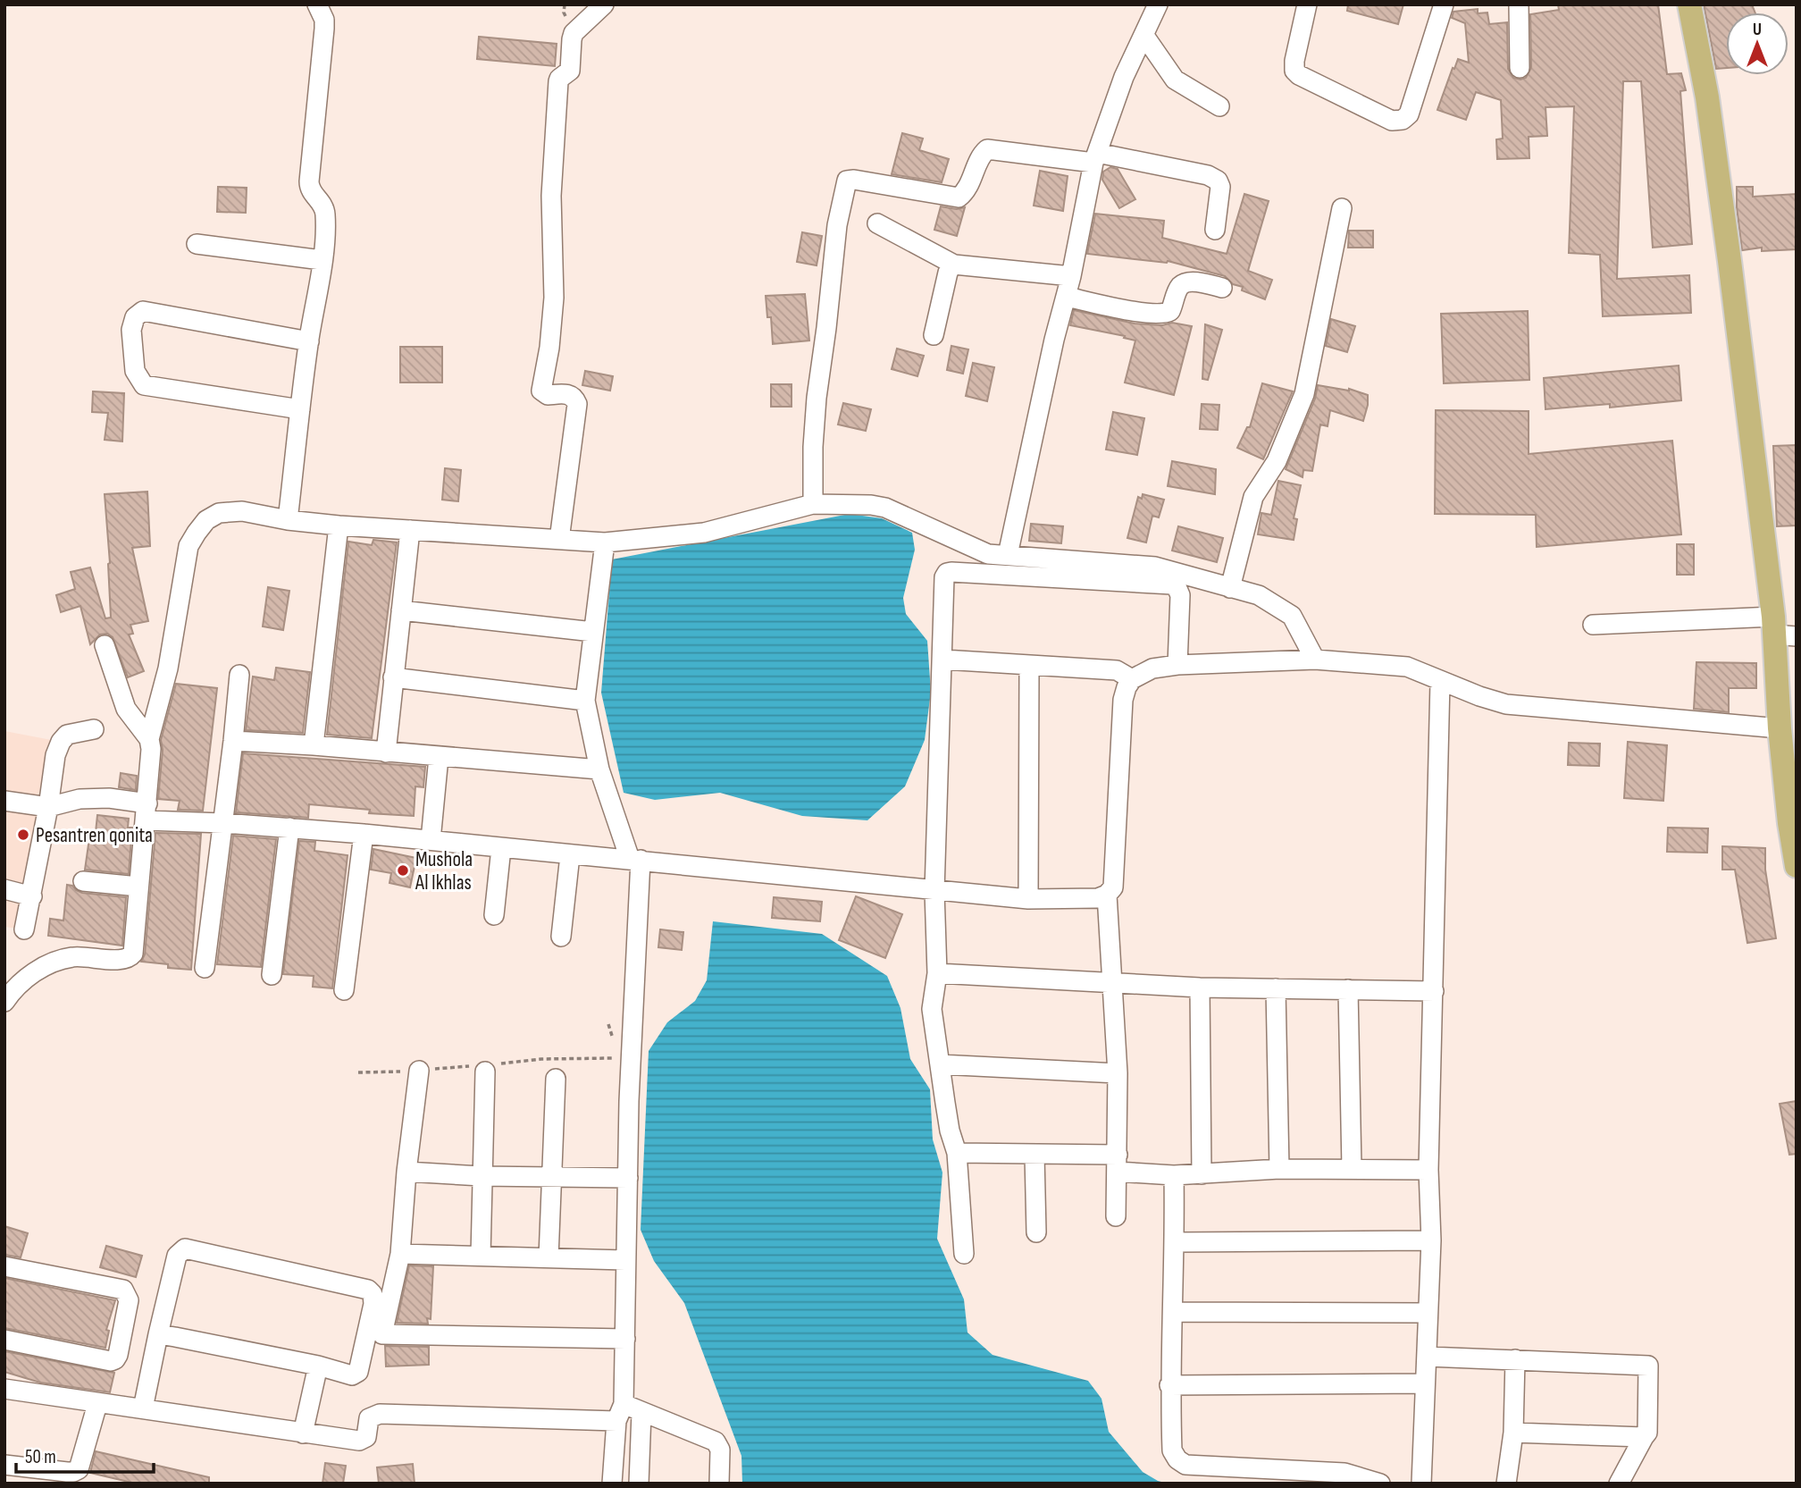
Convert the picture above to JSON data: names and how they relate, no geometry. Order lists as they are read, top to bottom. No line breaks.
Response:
{"places":["Pesantren qonita","Mushola Al Ikhlas"],"scale_bar":"50 m","north":"top"}
